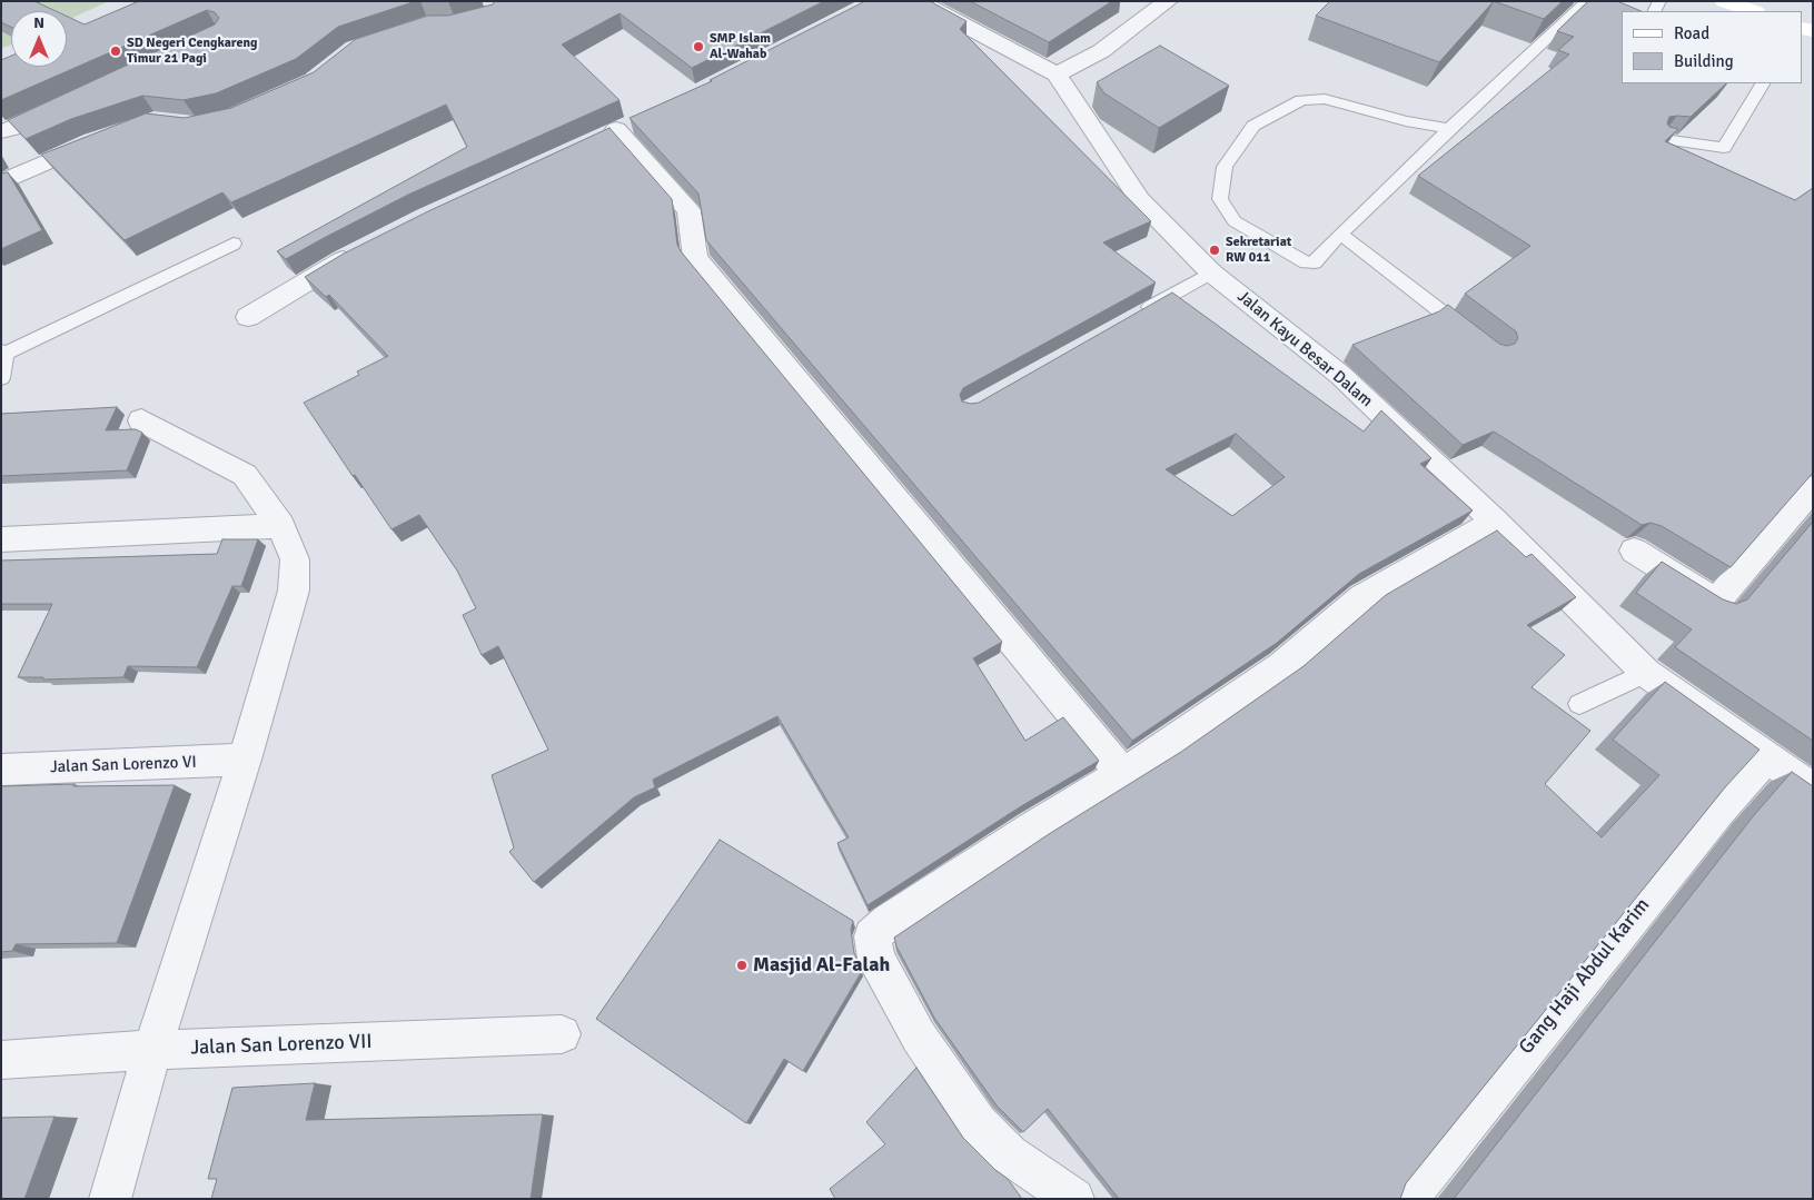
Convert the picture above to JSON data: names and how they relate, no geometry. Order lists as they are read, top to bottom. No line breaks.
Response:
{"streets":{"street":["Jalan Kayu Besar Dalam","Jalan San Lorenzo VI","Gang Haji Abdul Karim","Jalan San Lorenzo VII"]},"crossings":[["Jalan Kayu Besar Dalam","Gang Haji Abdul Karim"]],"places":["SMP Islam Al-Wahab","SD Negeri Cengkareng Timur 21 Pagi","Sekretariat RW 011","Masjid Al-Falah"],"legend":["Road","Building"],"north":"top"}
